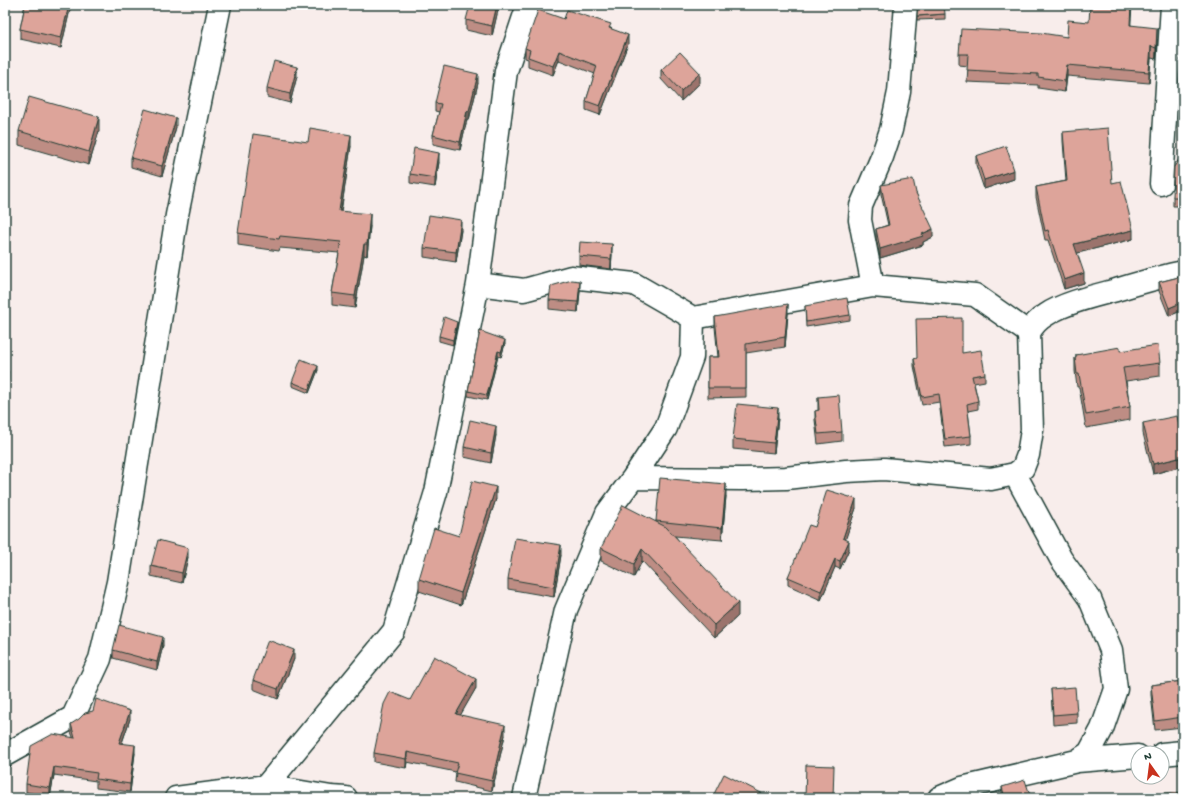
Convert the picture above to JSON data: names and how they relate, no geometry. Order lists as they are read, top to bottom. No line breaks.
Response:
{"north":"top"}
